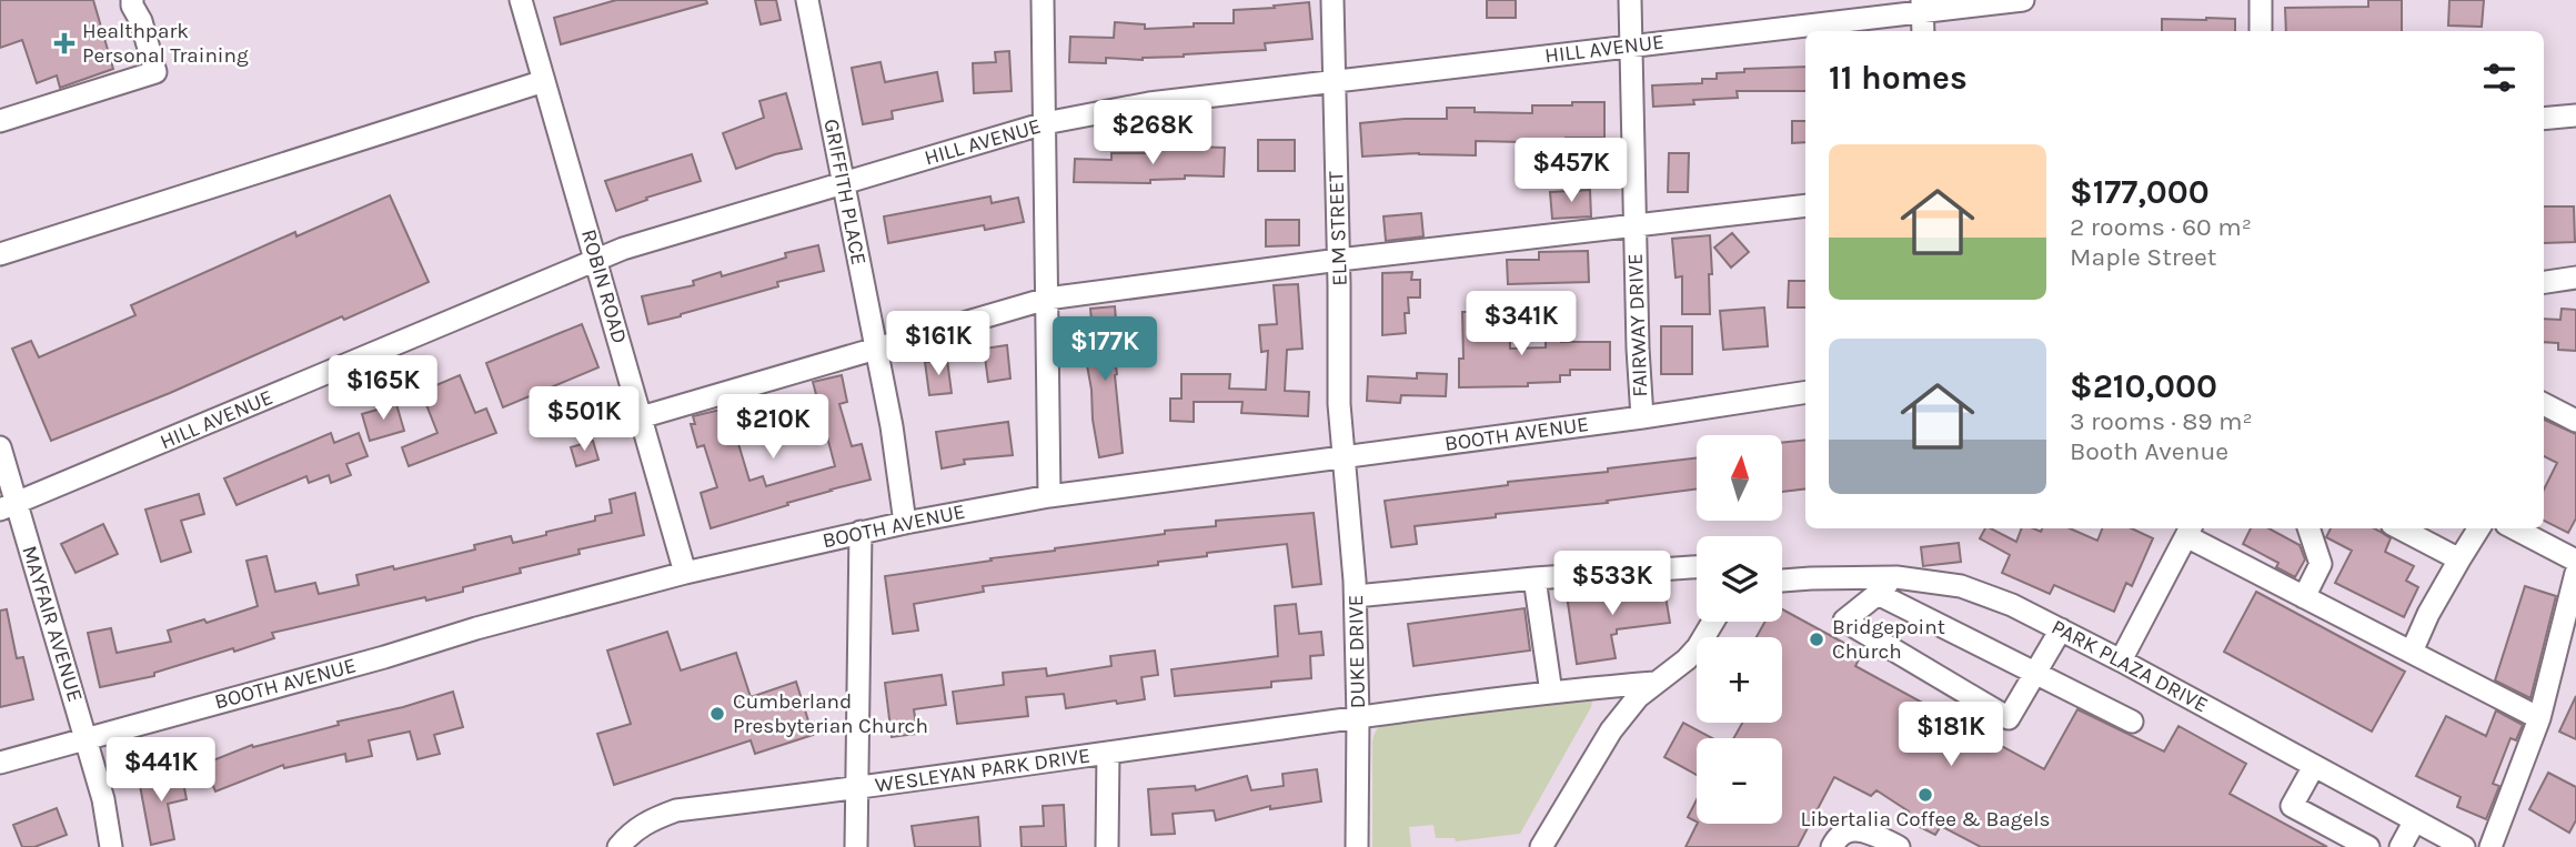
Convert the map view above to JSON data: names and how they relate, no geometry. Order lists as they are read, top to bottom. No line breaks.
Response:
{"streets":{"street":["HILL AVENUE","GRIFFITH PLACE","ELM STREET","ROBIN ROAD","FAIRWAY DRIVE","BOOTH AVENUE","MAYFAIR AVENUE","DUKE DRIVE","PARK PLAZA DRIVE","WESLEYAN PARK DRIVE"]},"crossings":[["HILL AVENUE","GRIFFITH PLACE"],["HILL AVENUE","ELM STREET"],["HILL AVENUE","ROBIN ROAD"],["HILL AVENUE","FAIRWAY DRIVE"],["HILL AVENUE","MAYFAIR AVENUE"],["GRIFFITH PLACE","BOOTH AVENUE"],["ELM STREET","BOOTH AVENUE"],["ELM STREET","DUKE DRIVE"],["ROBIN ROAD","BOOTH AVENUE"],["FAIRWAY DRIVE","BOOTH AVENUE"],["BOOTH AVENUE","MAYFAIR AVENUE"],["BOOTH AVENUE","DUKE DRIVE"],["DUKE DRIVE","WESLEYAN PARK DRIVE"]],"places":{"health":["Healthpark Personal Training"],"other":["Bridgepoint Church","Cumberland Presbyterian Church","Libertalia Coffee & Bagels"]},"north":"top","page":{"heading":"11 homes","price":["$268K","$457K","$341K","$161K","$177K","$165K","$501K","$210K","$533K","$181K","$441K"],"list":[{"name":"$177,000","note":"2 rooms · 60 m² · Maple Street"},{"name":"$210,000","note":"3 rooms · 89 m² · Booth Avenue"}],"map_buttons":["+","−"]}}
